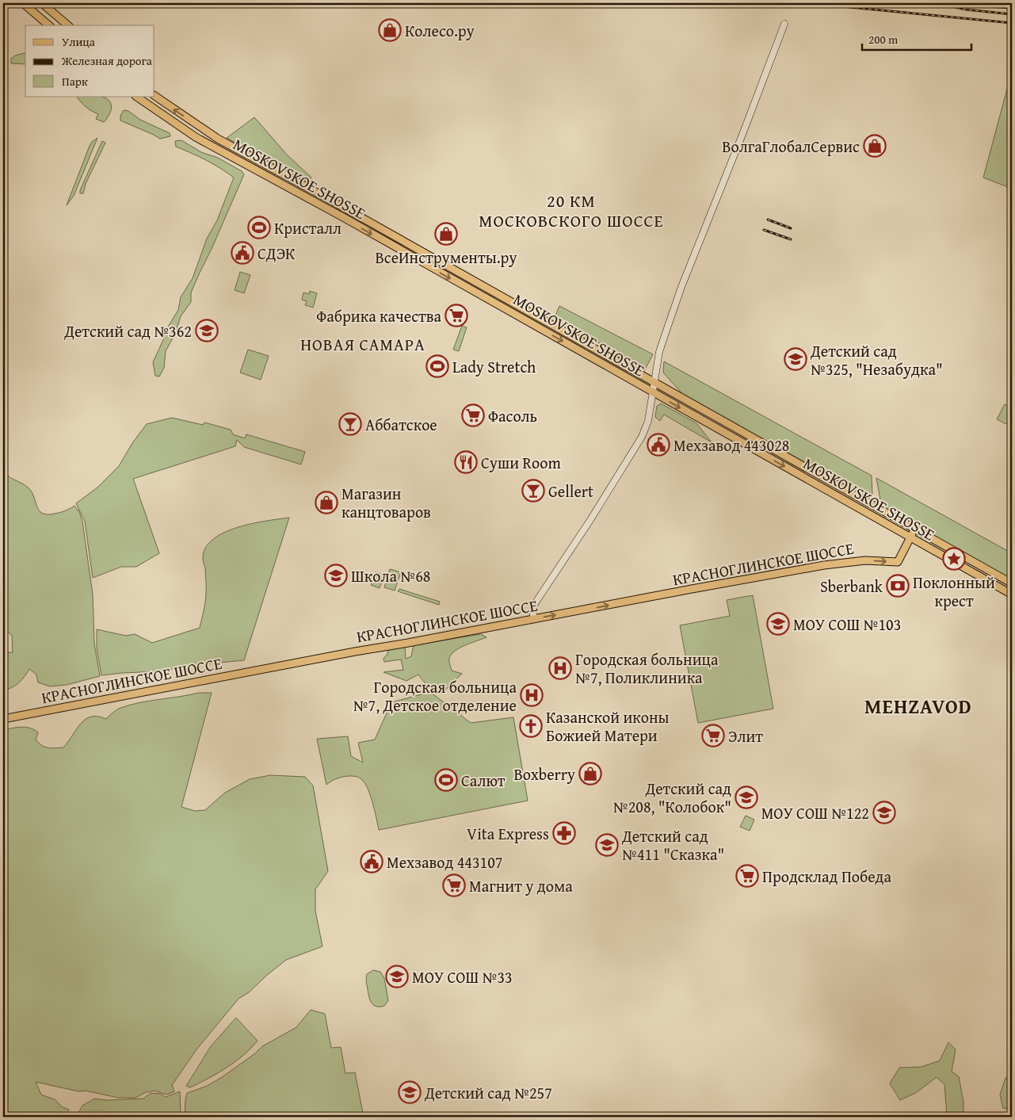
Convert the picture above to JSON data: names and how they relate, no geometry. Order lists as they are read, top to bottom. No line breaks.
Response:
{"streets":{"main road":["MOSKOVSKOE SHOSSE","КРАСНОГЛИНСКОЕ ШОССЕ"]},"crossings":[["MOSKOVSKOE SHOSSE","КРАСНОГЛИНСКОЕ ШОССЕ"]],"one_way":["КРАСНОГЛИНСКОЕ ШОССЕ"],"districts":["20 КМ МОСКОВСКОГО ШОССЕ","НОВАЯ САМАРА","MEHZAVOD"],"places":{"shop":["Колесо.ру","ВолгаГлобалСервис","ВсеИнструменты.ру","Магазин канцтоваров","Boxberry"],"sports":["Кристалл","Lady Stretch","Салют"],"public building":["СДЭК","Мехзавод 443028","Мехзавод 443107"],"supermarket":["Фабрика качества","Фасоль","Элит","Продсклад Победа","Магнит у дома"],"school or university":["Детский сад №362","Детский сад №325, \"Незабудка\"","Школа №68","МОУ СОШ №103","Детский сад №208, \"Колобок\"","МОУ СОШ №122","Детский сад №411 \"Сказка\"","МОУ СОШ №33","Детский сад №257"],"bar":["Аббатское","Gellert"],"restaurant":["Суши Room"],"place":["Поклонный крест"],"bank":["Sberbank"],"hospital":["Городская больница №7, Поликлиника","Городская больница №7, Детское отделение"],"church":["Казанской иконы Божией Матери"],"pharmacy":["Vita Express"]},"legend":["Улица","Железная дорога","Парк"],"scale_bar":"200 m"}
